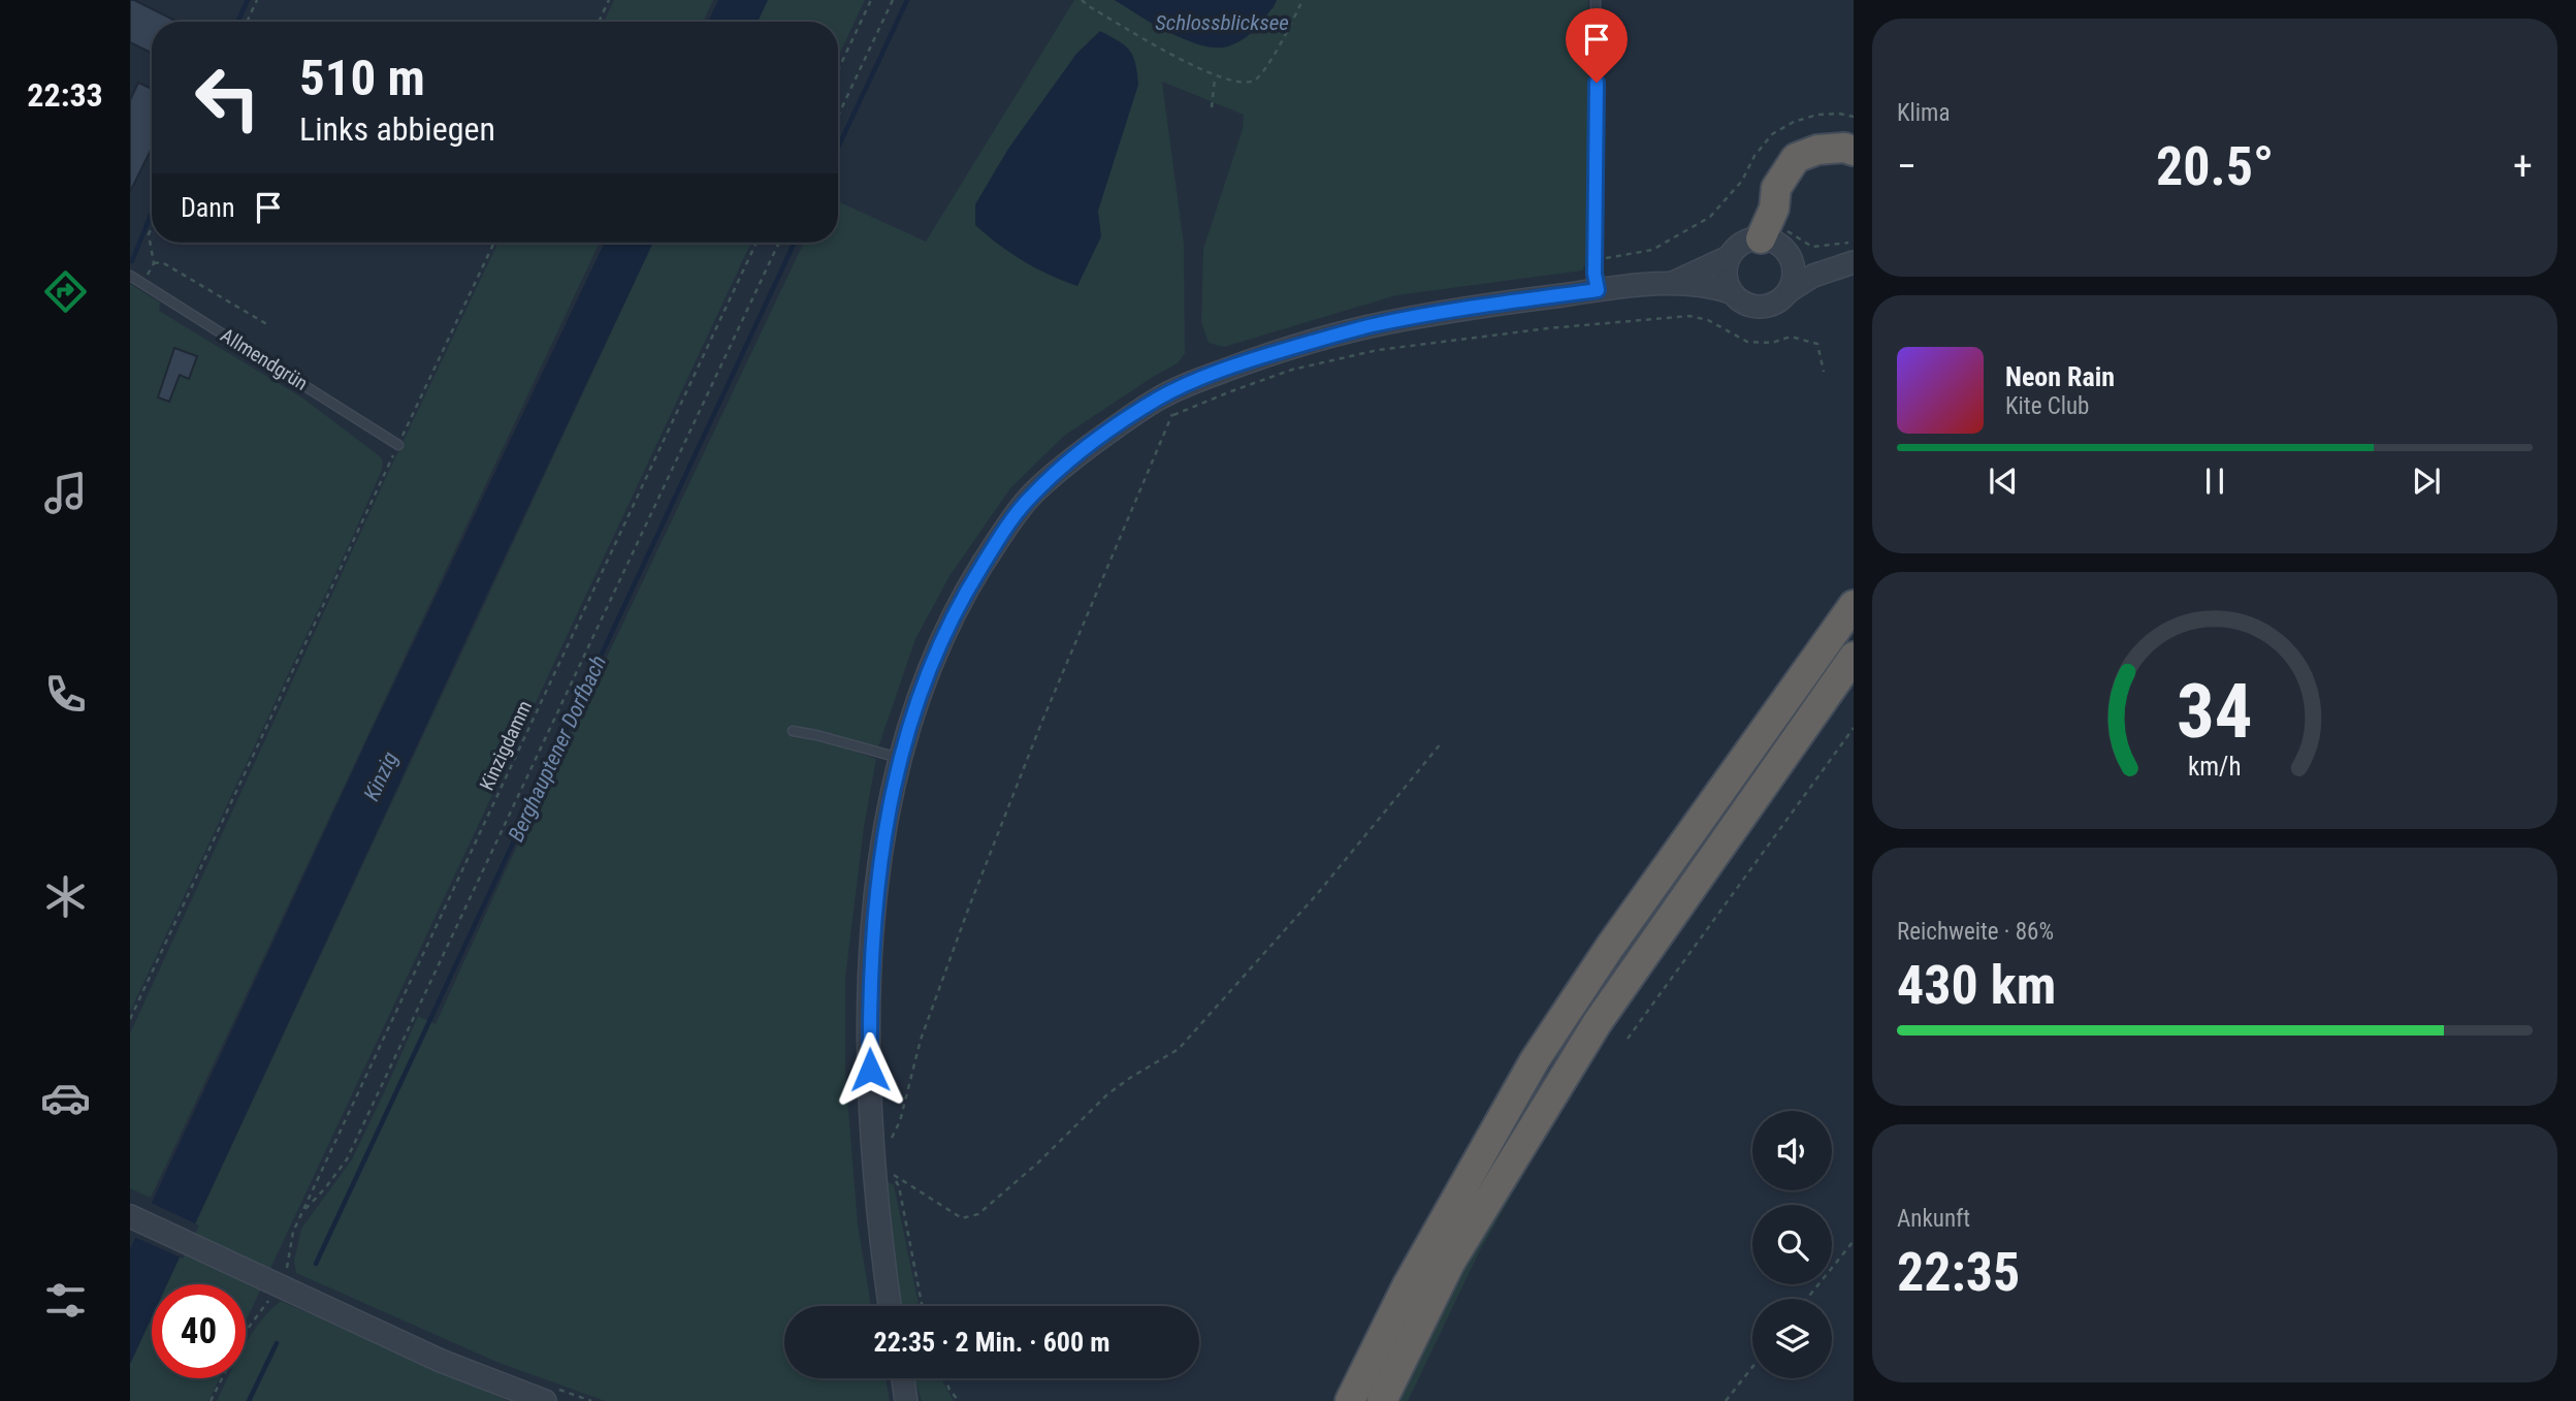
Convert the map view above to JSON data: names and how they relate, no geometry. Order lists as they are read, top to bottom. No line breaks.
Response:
{"streets":{"lane":["Allmendgrün"],"path":["Kinzigdamm"]},"water":["Schlossblicksee","Berghauptener Dorfbach","Kinzig"],"page":{"tabs":"22:33","tile":["Klima",["Reichweite · 86%","430 km"],["Ankunft","22:35"]],"turn":["510 m","Links abbiegen"],"heat":["−","20.5°","+"],"then":"Dann","song":["Neon Rain","Kite Club"],"limit":"40","trip":"22:35 · 2 Min. · 600 m","gauge":["34","km/h"]}}
